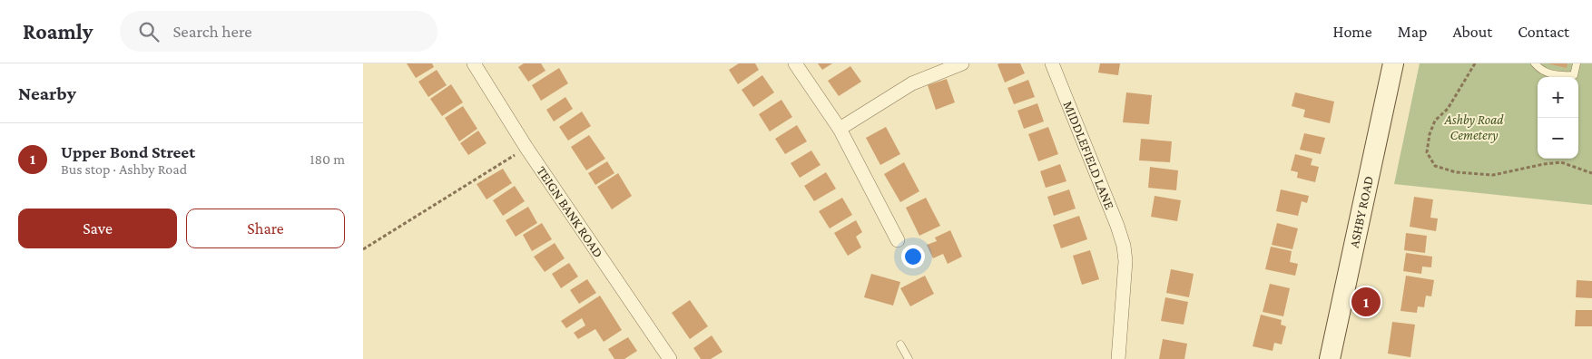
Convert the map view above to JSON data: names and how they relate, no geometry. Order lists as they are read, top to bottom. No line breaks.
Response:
{"streets":{"main road":["ASHBY ROAD"],"street":["MIDDLEFIELD LANE","TEIGN BANK ROAD"]},"parks":["Ashby Road Cemetery"],"page":{"header":"Roamly","search":"Search here","nav":["Home","Map","About","Contact"],"heading":"Nearby","map_buttons":["+","−"],"list":[{"mark":"1","name":"Upper Bond Street","note":"Bus stop · Ashby Road","value":"180 m"}],"buttons":["Save","Share"],"pins":"1"}}
